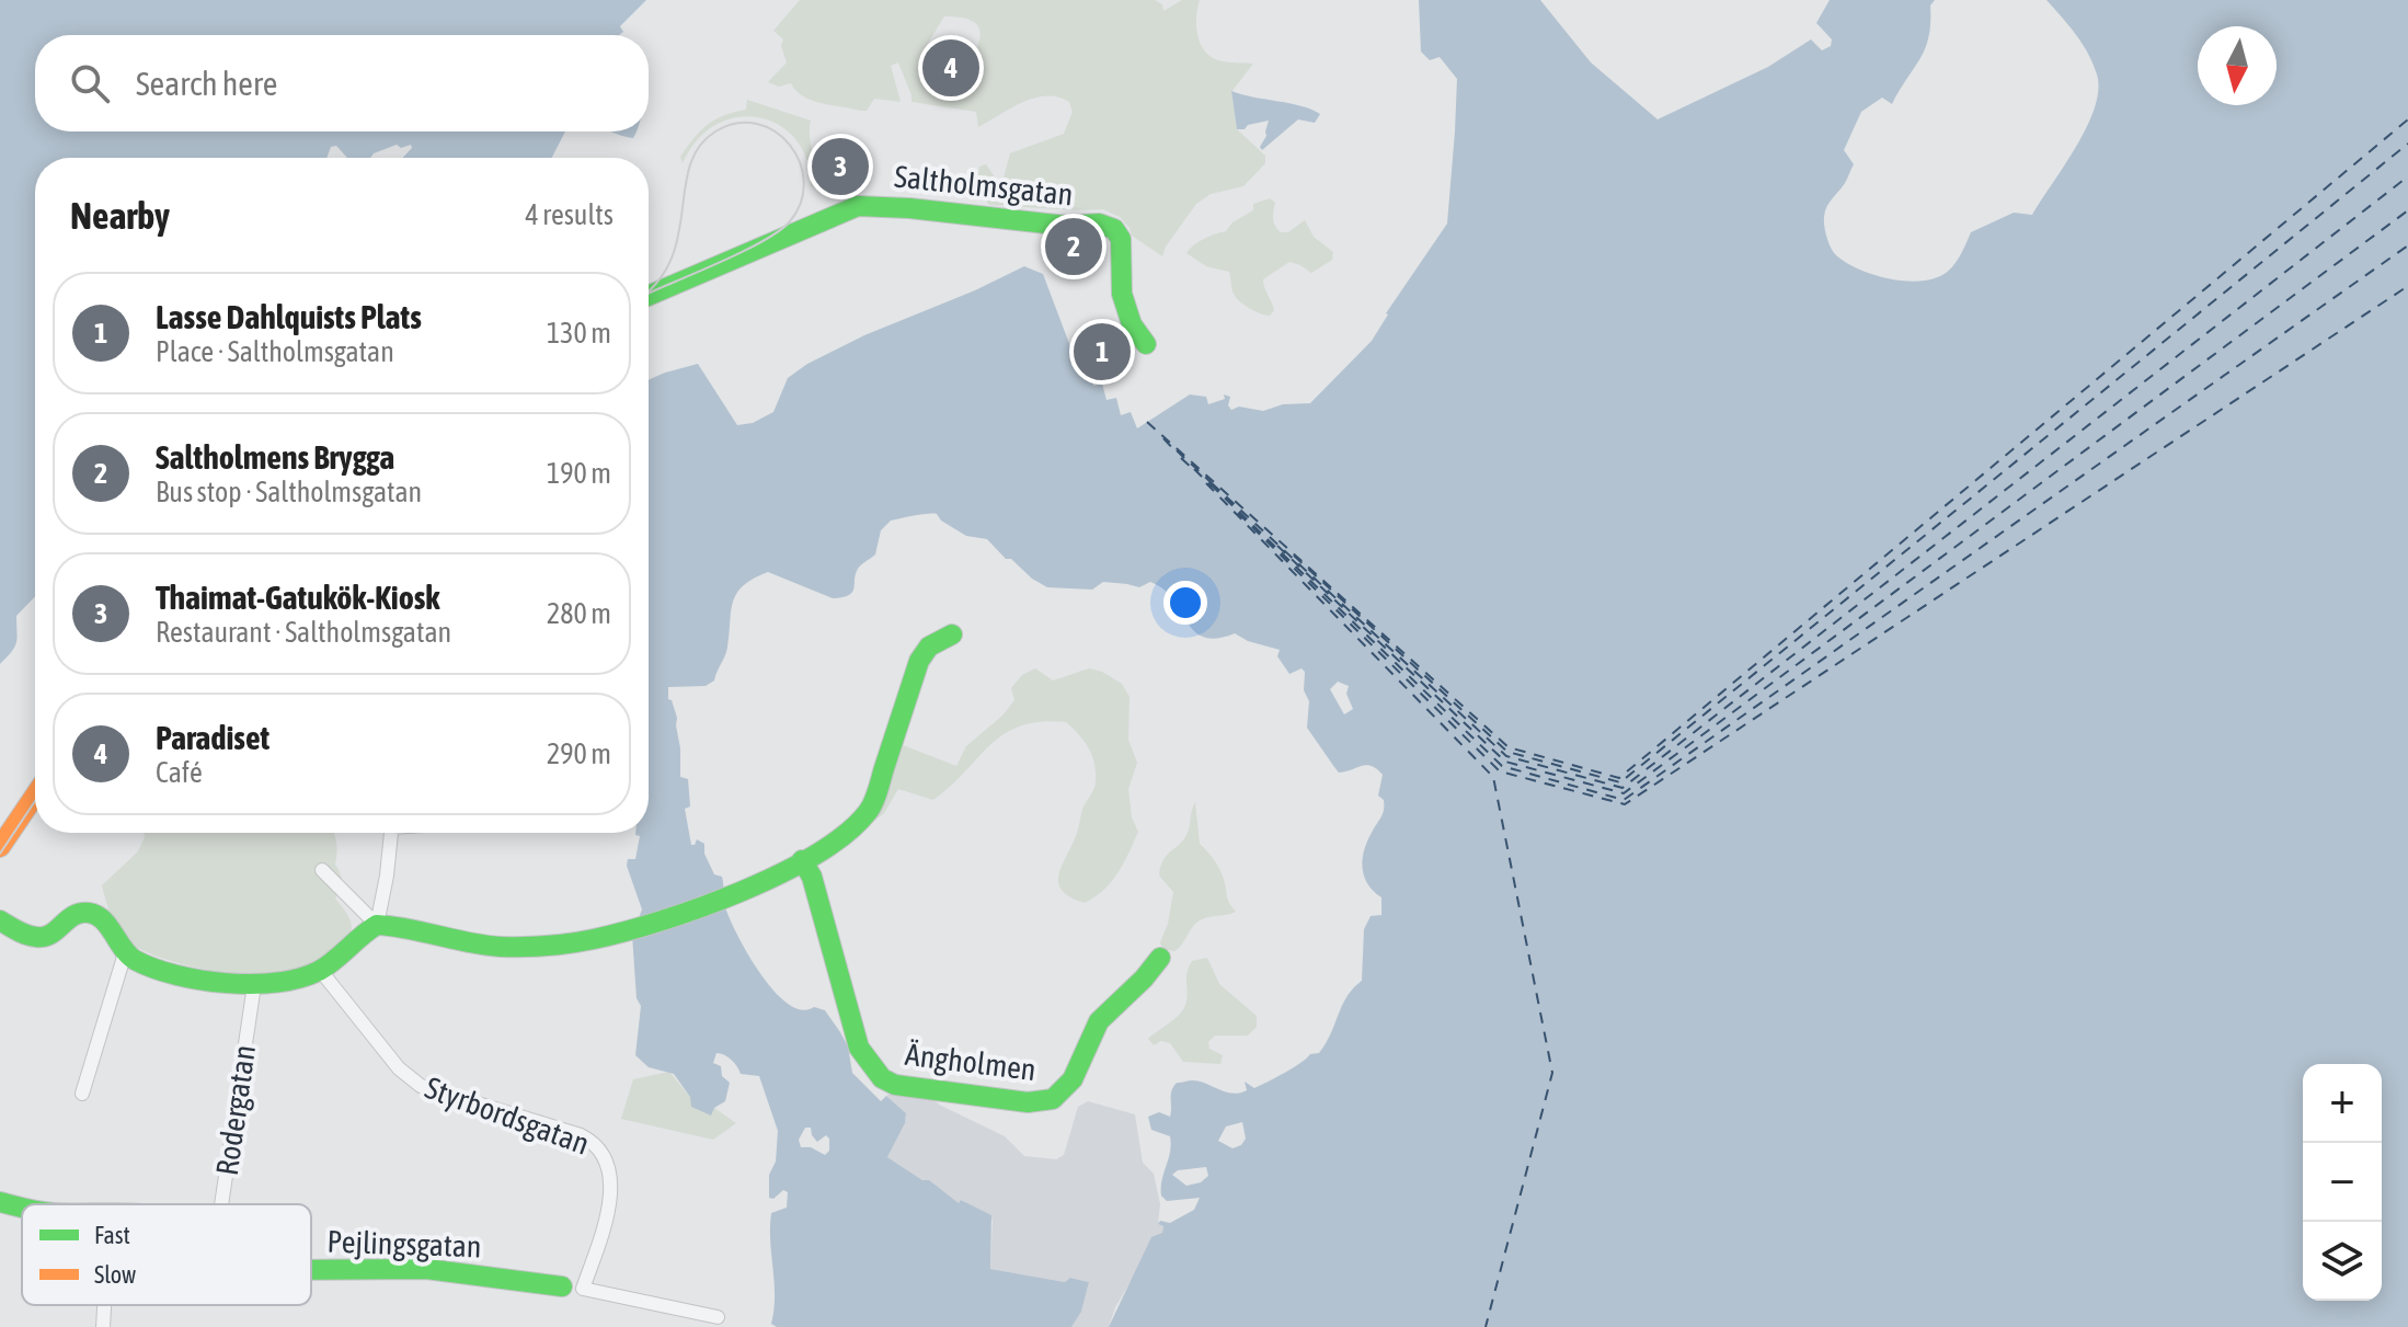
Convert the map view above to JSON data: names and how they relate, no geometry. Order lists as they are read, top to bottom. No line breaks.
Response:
{"streets":{"street":["Saltholmsgatan","Ängholmen","Rodergatan","Styrbordsgatan","Pejlingsgatan"]},"legend":["Fast","Slow"],"north":"bottom","page":{"pins":["4","3","2","1"],"search":"Search here","heading":["Nearby","4 results"],"list":[{"mark":"1","name":"Lasse Dahlquists Plats","note":"Place · Saltholmsgatan","value":"130 m"},{"mark":"2","name":"Saltholmens Brygga","note":"Bus stop · Saltholmsgatan","value":"190 m"},{"mark":"3","name":"Thaimat-Gatukök-Kiosk","note":"Restaurant · Saltholmsgatan","value":"280 m"},{"mark":"4","name":"Paradiset","note":"Café","value":"290 m"}],"map_buttons":["+","−"]}}
